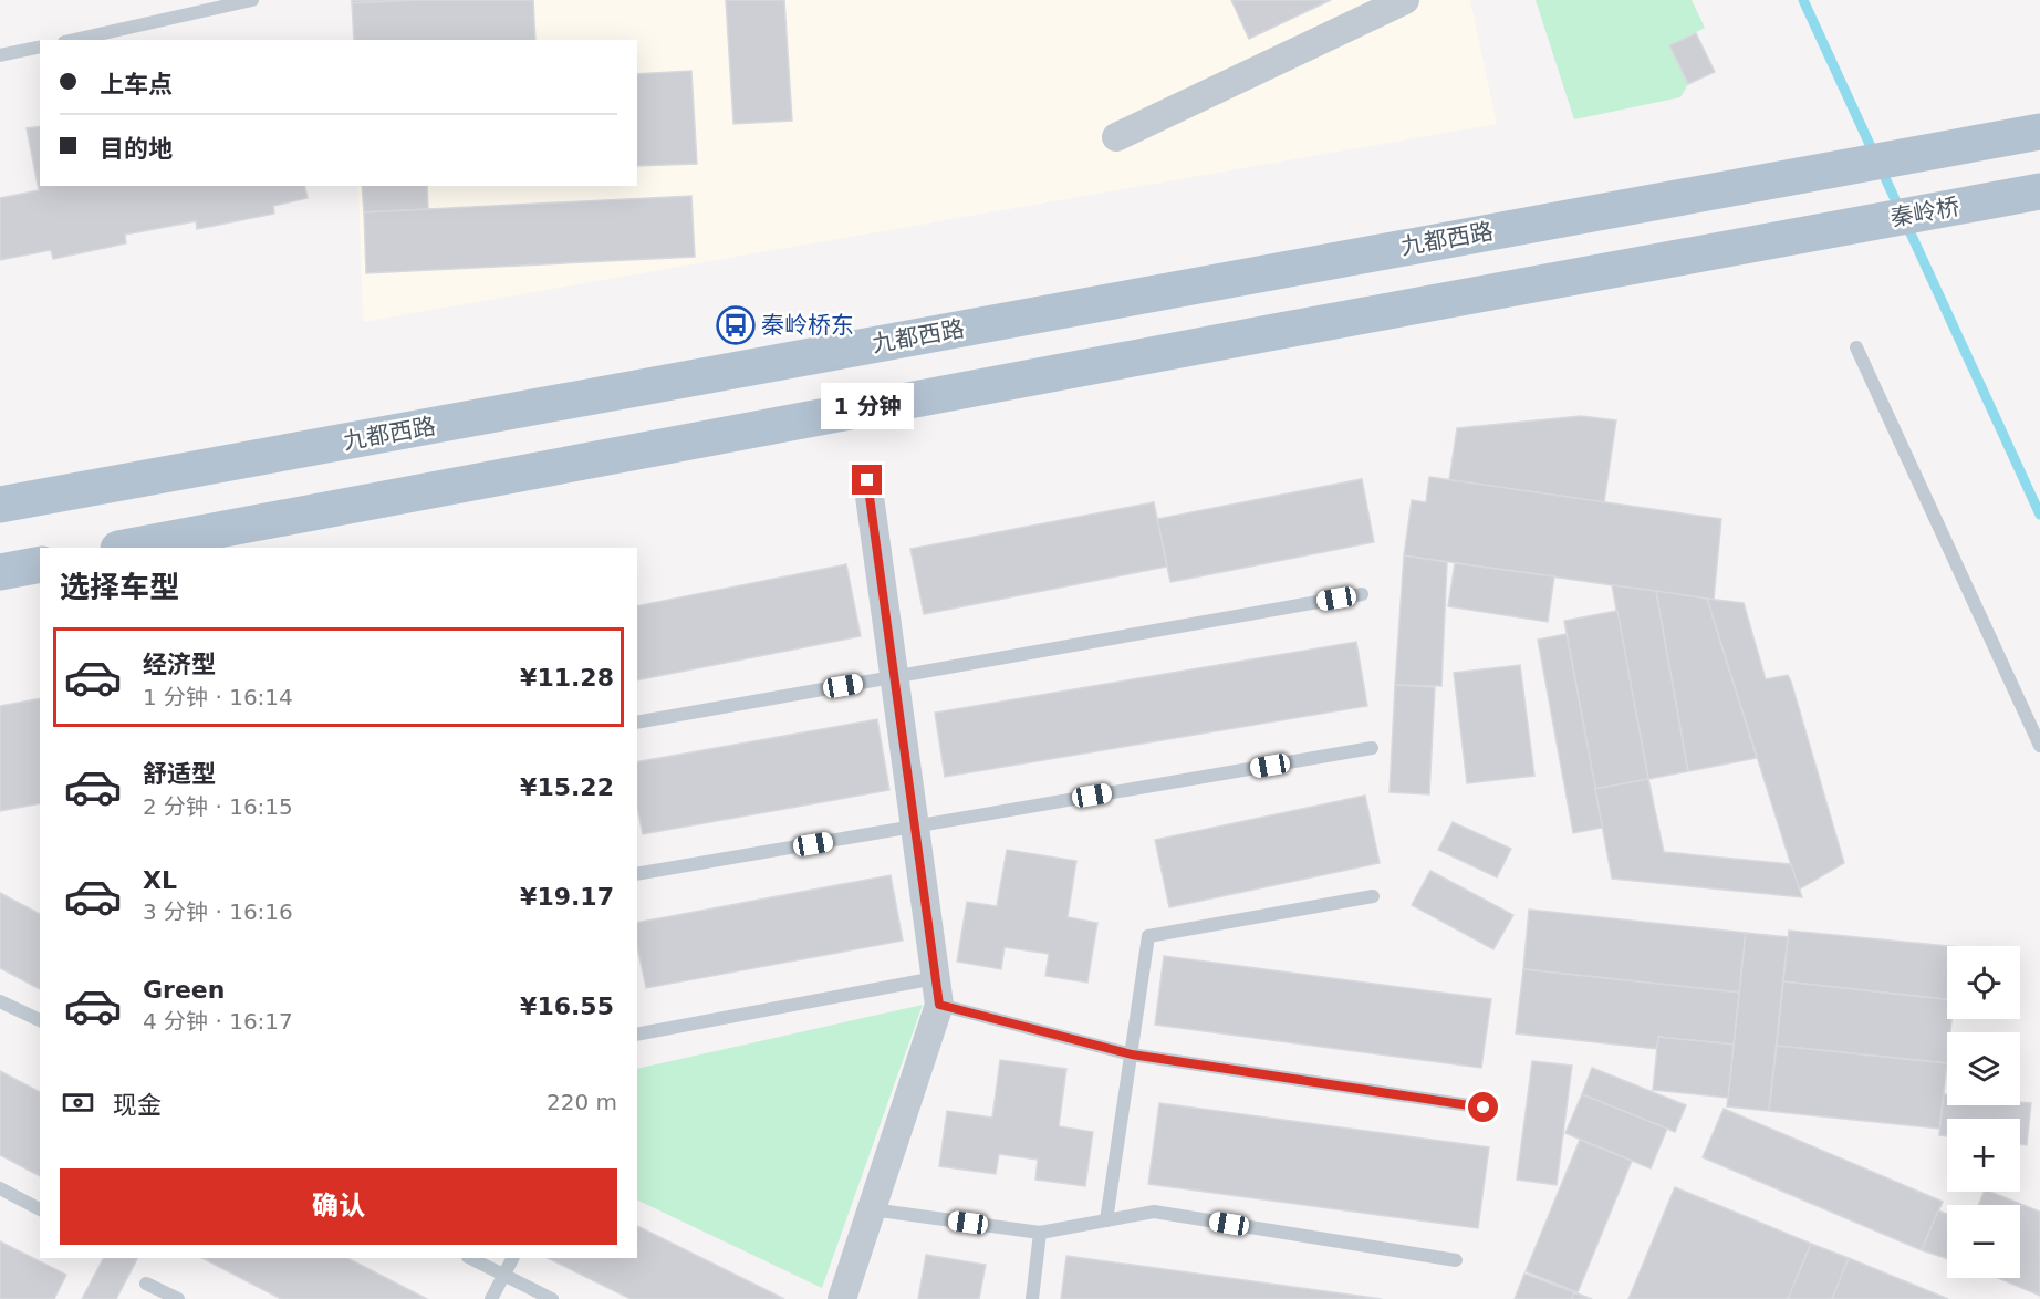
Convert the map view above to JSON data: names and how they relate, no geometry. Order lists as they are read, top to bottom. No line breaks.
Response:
{"streets":{"main road":["秦岭桥","九都西路"]},"places":{"bus stop":["秦岭桥东"]},"page":{"banner":["上车点","目的地"],"bubble":"1 分钟","heading":"选择车型","list":[{"name":"经济型","note":"1 分钟 · 16:14","value":"¥11.28"},{"name":"舒适型","note":"2 分钟 · 16:15","value":"¥15.22"},{"name":"XL","note":"3 分钟 · 16:16","value":"¥19.17"},{"name":"Green","note":"4 分钟 · 16:17","value":"¥16.55"}],"map_buttons":["+","−"],"pay":["现金","220 m"],"buttons":"确认"}}
